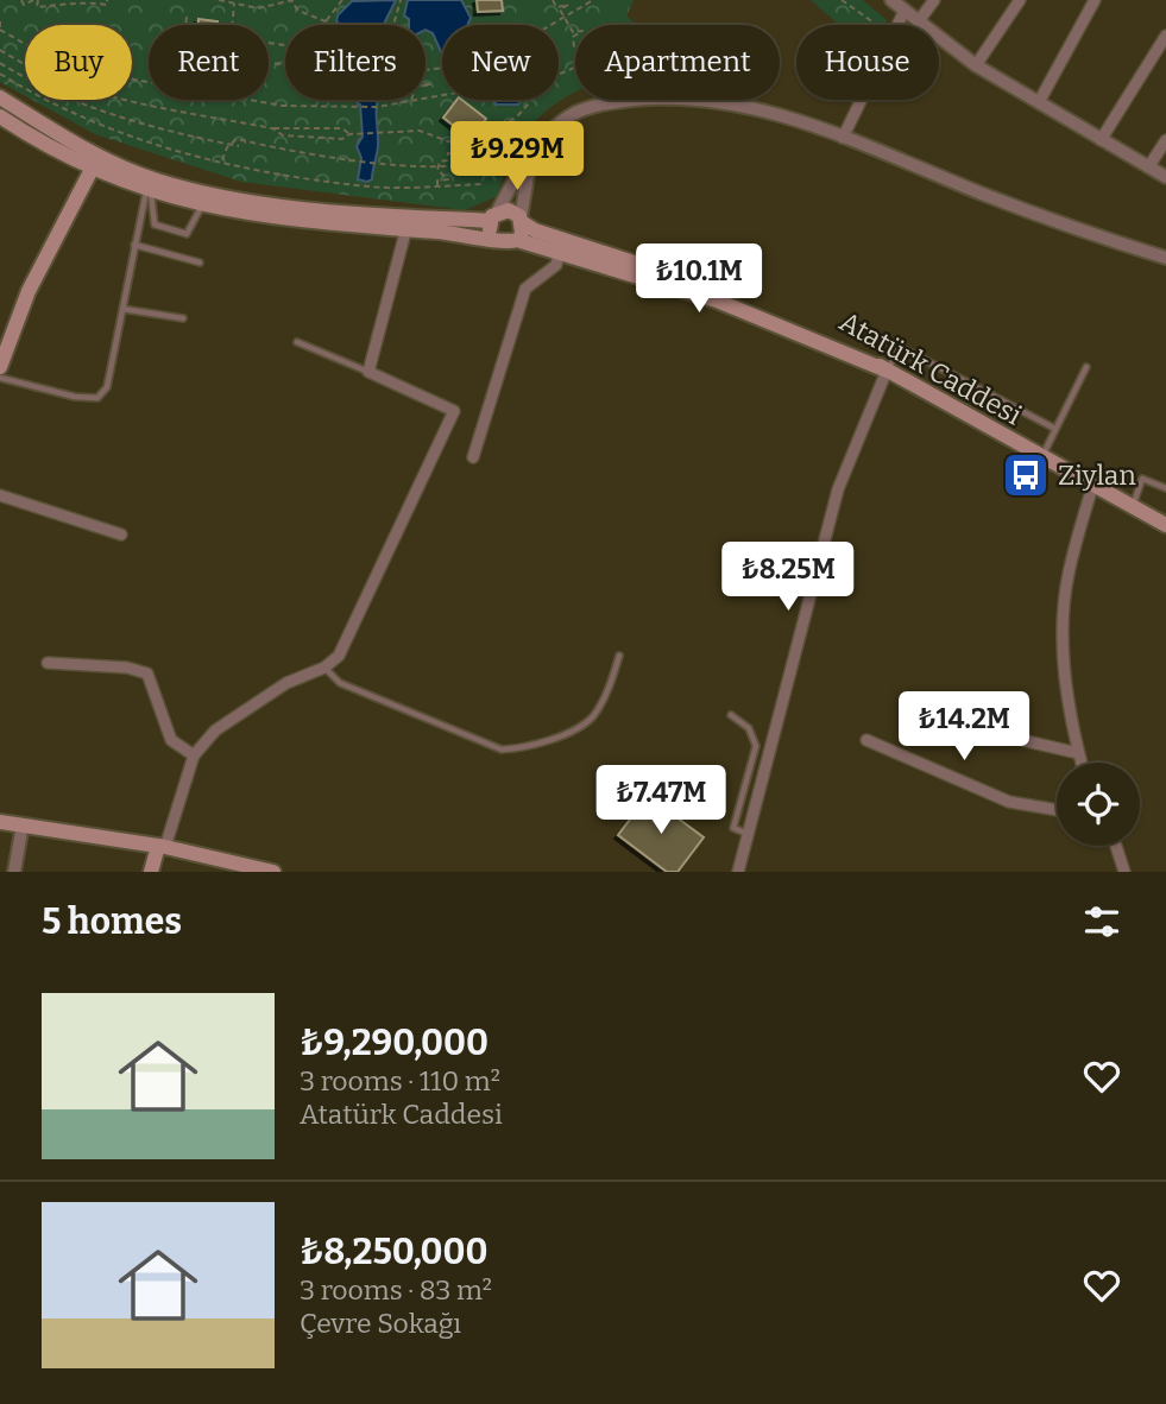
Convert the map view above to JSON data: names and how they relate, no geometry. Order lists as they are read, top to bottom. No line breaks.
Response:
{"streets":{"main road":["Atatürk Caddesi"]},"places":{"bus stop":["Ziylan"]},"page":{"chip":["Buy","Rent","Filters","New","Apartment","House"],"price":["₺9.29M","₺10.1M","₺8.25M","₺14.2M","₺7.47M"],"heading":"5 homes","list":[{"name":"₺9,290,000","note":"3 rooms · 110 m² · Atatürk Caddesi"},{"name":"₺8,250,000","note":"3 rooms · 83 m² · Çevre Sokağı"}]}}
